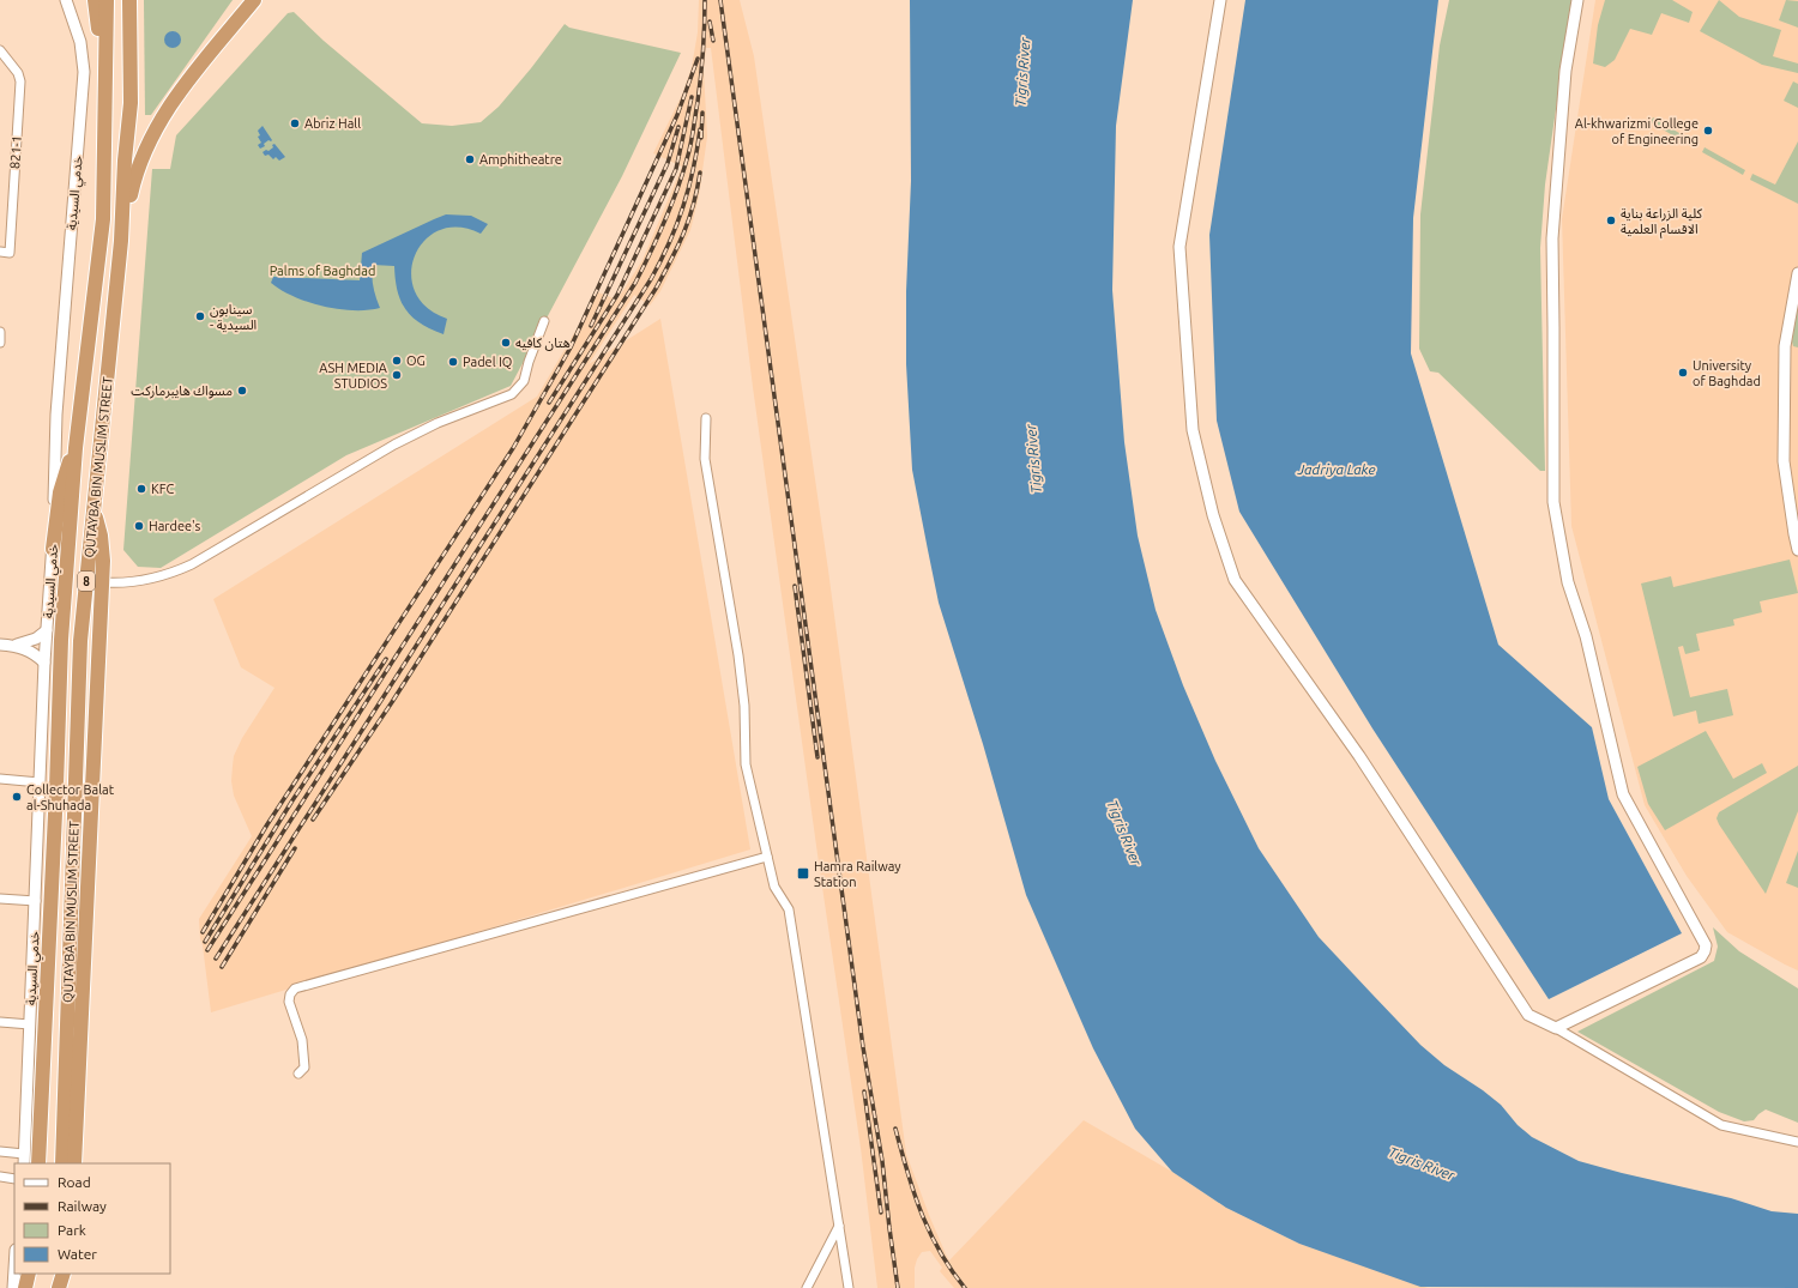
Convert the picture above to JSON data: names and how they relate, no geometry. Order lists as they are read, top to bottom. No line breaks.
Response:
{"streets":{"highway":["QUTAYBA BIN MUSLIM STREET","8"],"street":["821-1","خدمي السيدية"]},"water":["Tigris River","Jadriya Lake"],"parks":["Palms of Baghdad"],"places":{"other":["Abriz Hall","Al-khwarizmi College of Engineering","Amphitheatre","كلية الزراعة بناية الاقسام العلمية","سينابون - السيدية","هتان كافيه","OG","Padel IQ","University of Baghdad","ASH MEDIA STUDIOS","مسواك هايبرماركت","KFC","Hardee's","Collector Balat al-Shuhada"],"transit":["Hamra Railway Station"]},"legend":["Road","Railway","Park","Water"]}
